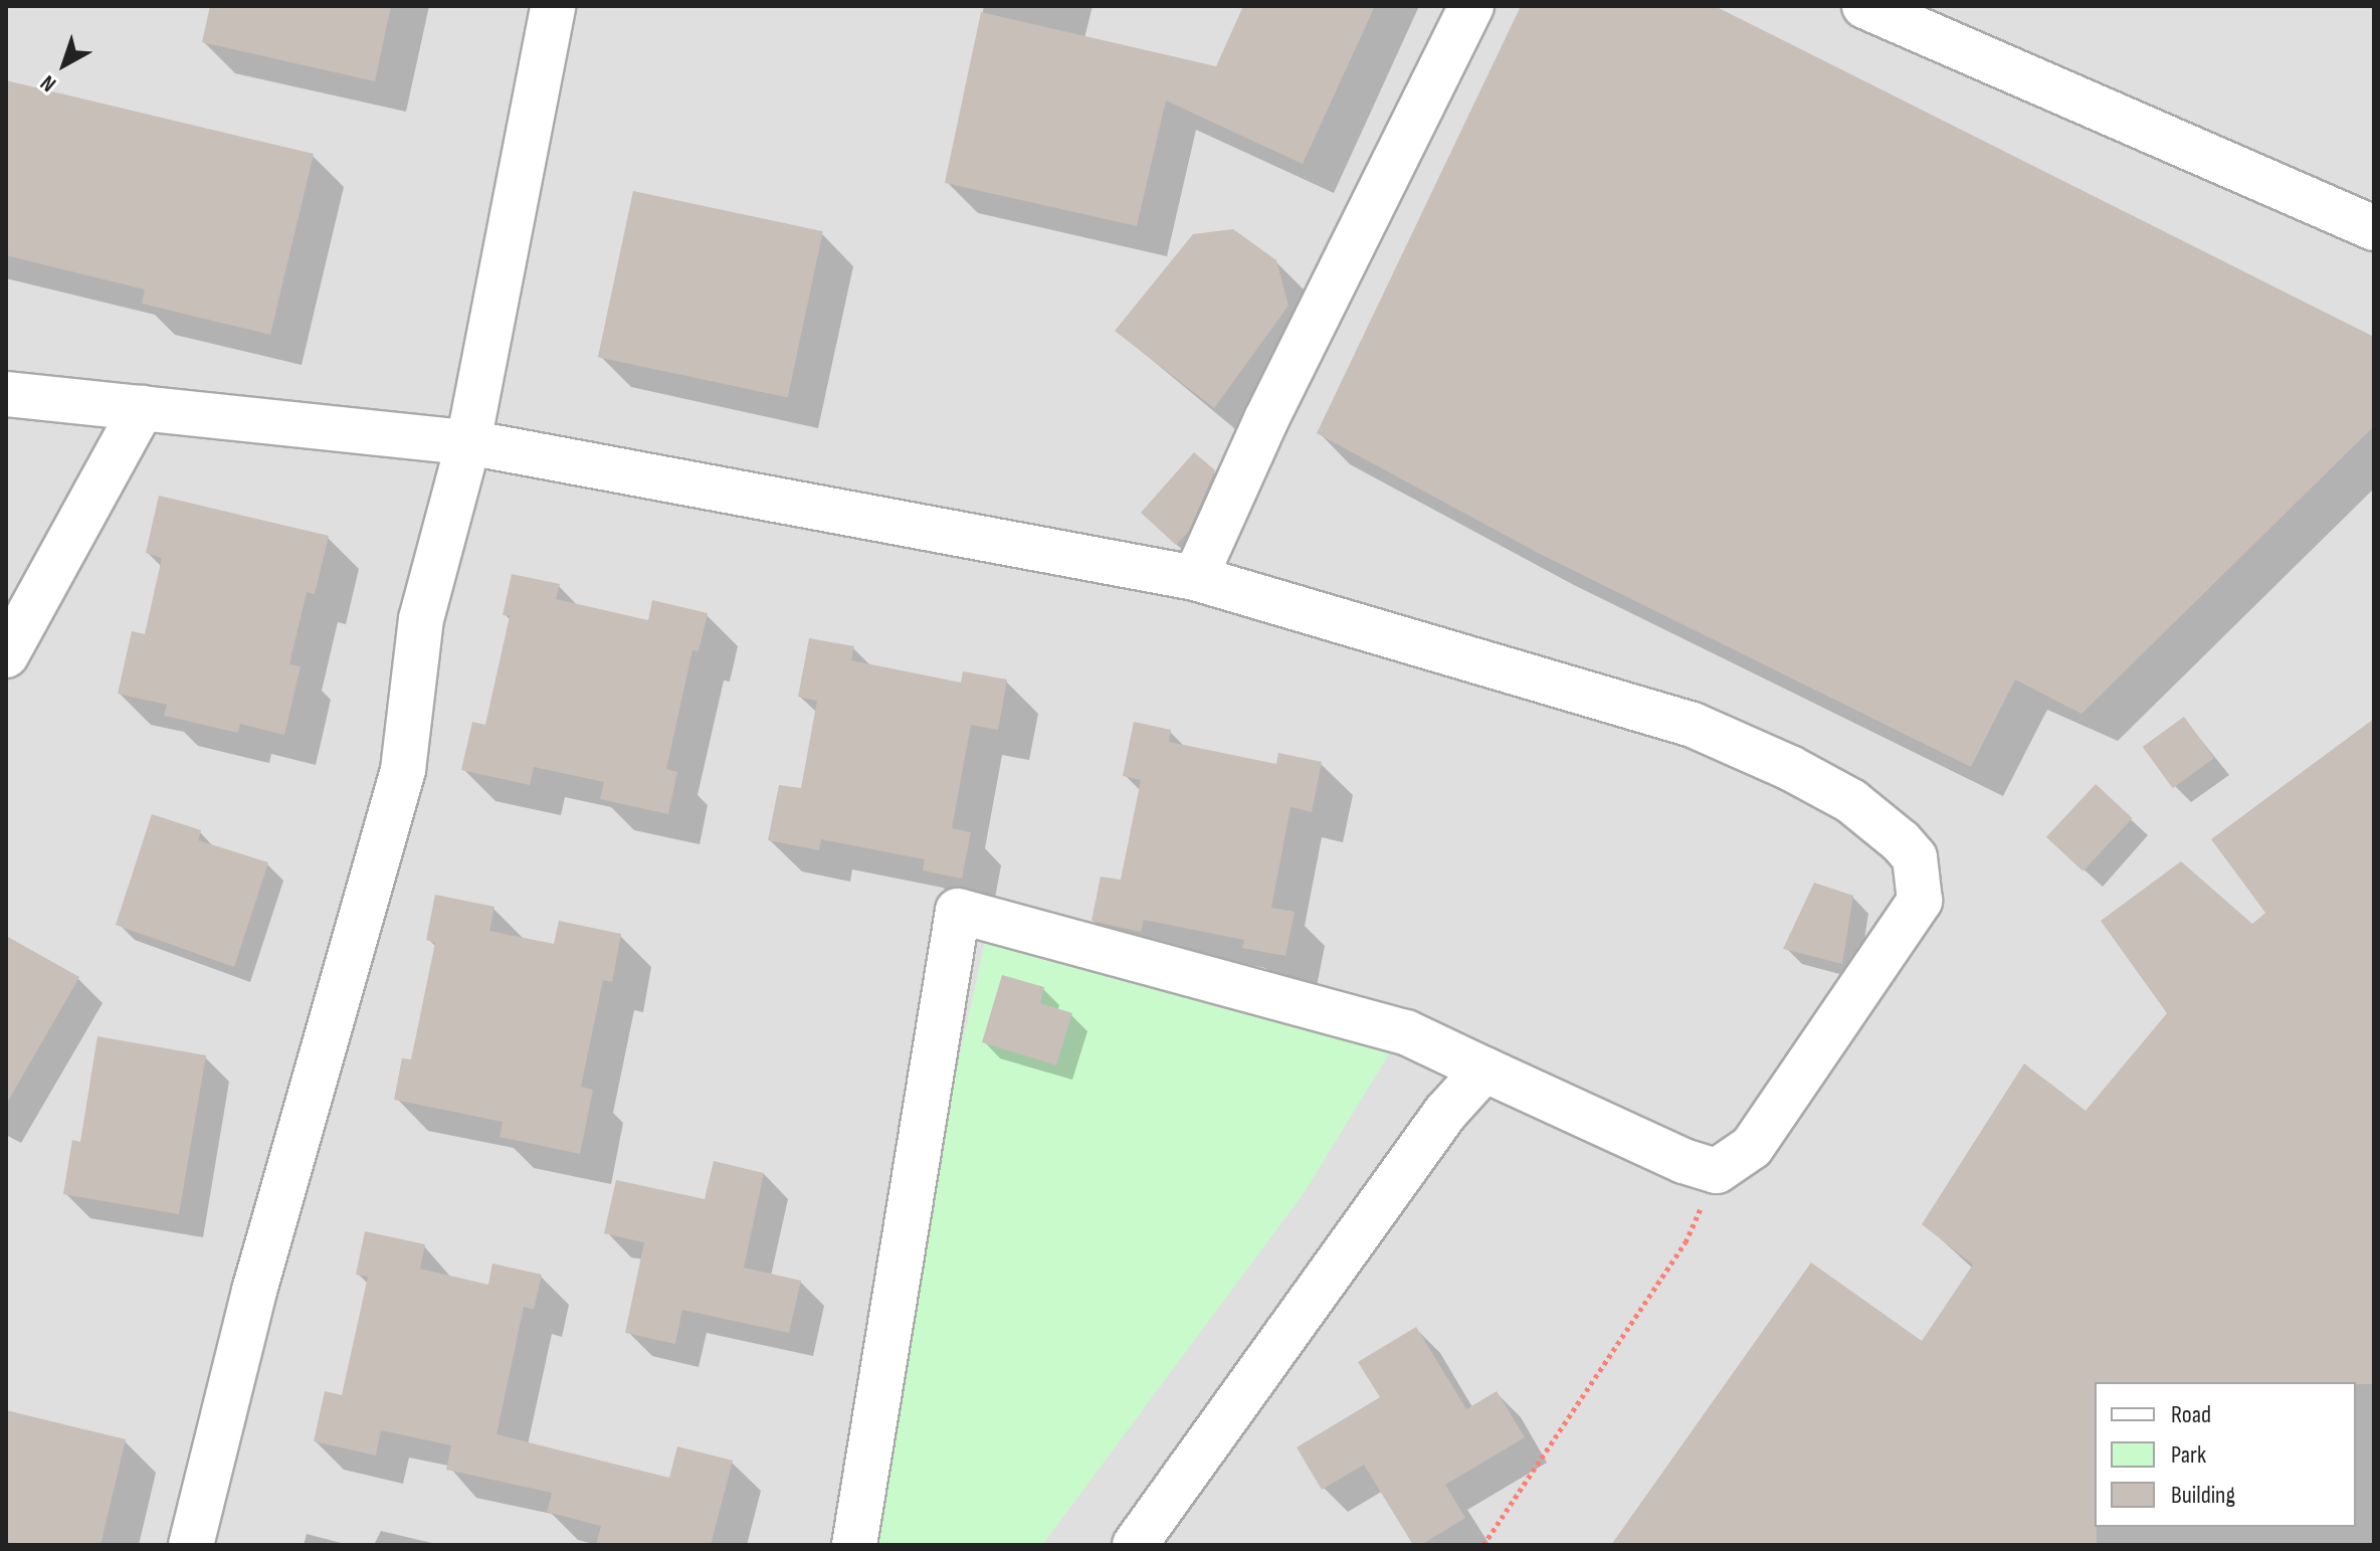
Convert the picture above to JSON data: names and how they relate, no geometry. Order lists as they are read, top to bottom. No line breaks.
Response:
{"legend":["Road","Park","Building"],"north":"bottom left"}
